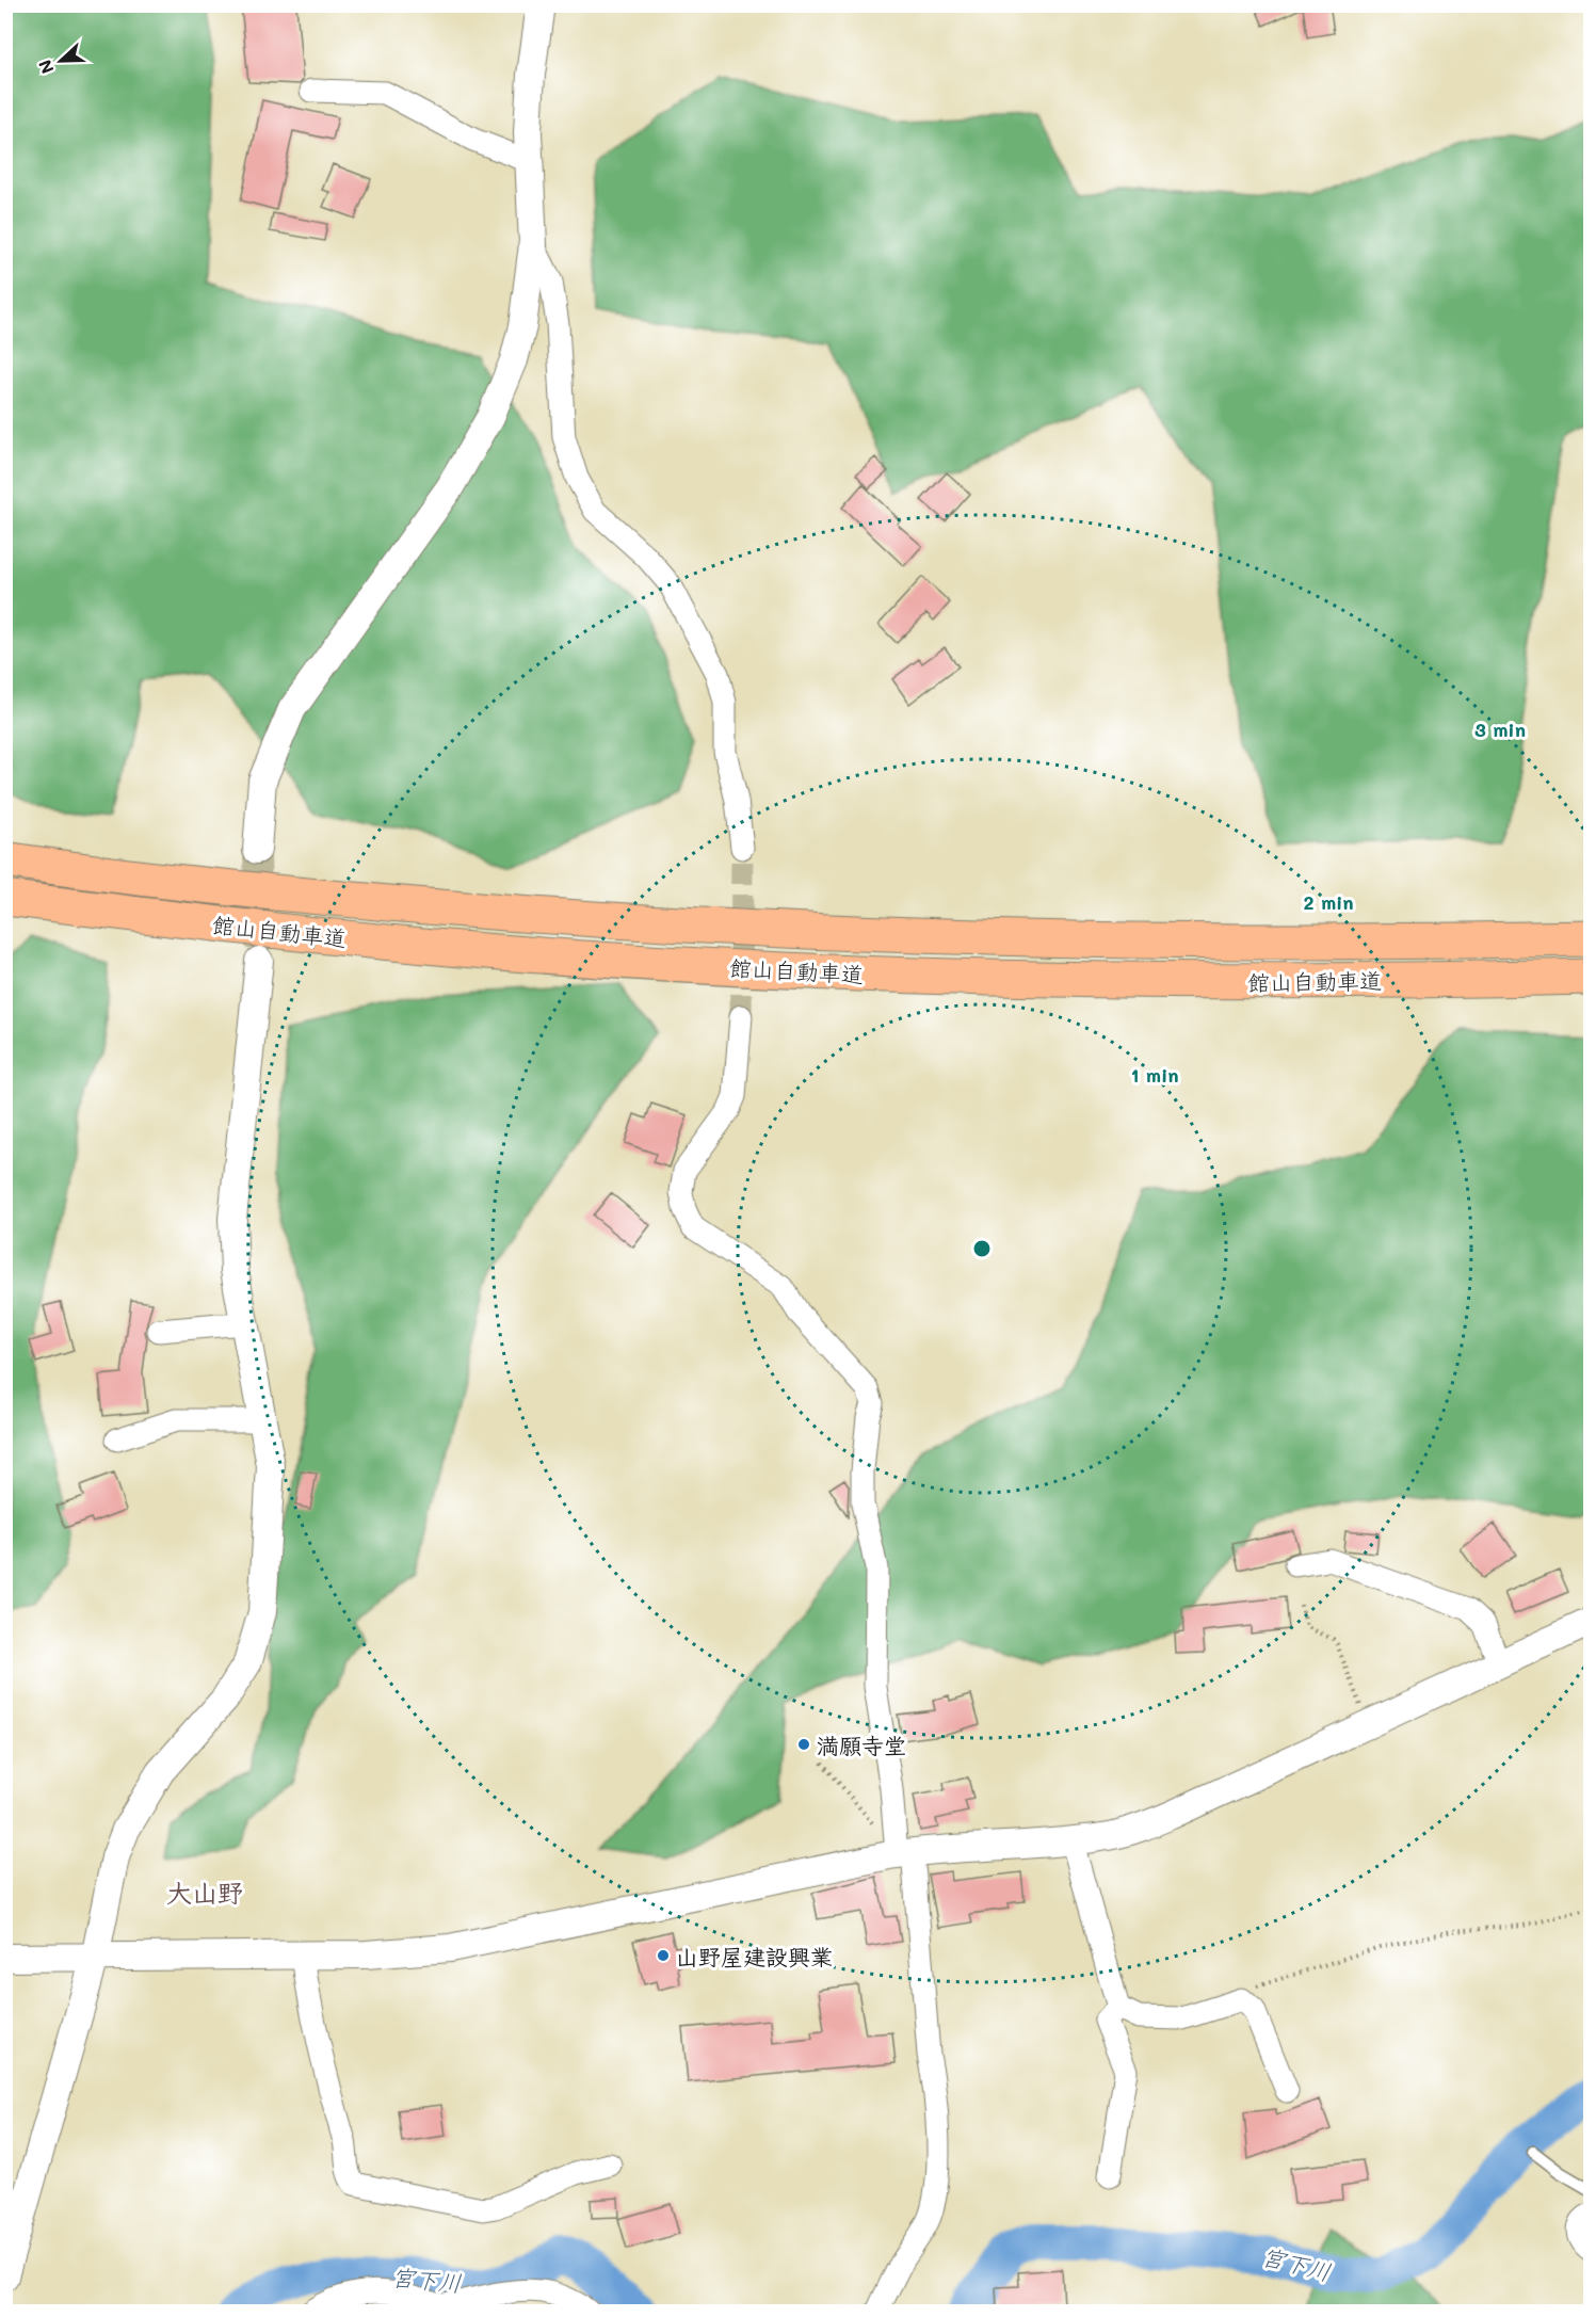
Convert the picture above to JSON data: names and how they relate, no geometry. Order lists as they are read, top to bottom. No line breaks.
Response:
{"streets":{"highway":["館山自動車道"]},"districts":["大山野"],"water":["宮下川"],"places":["満願寺堂","山野屋建設興業"],"north":"left","rings":["3 min","2 min","1 min"]}
